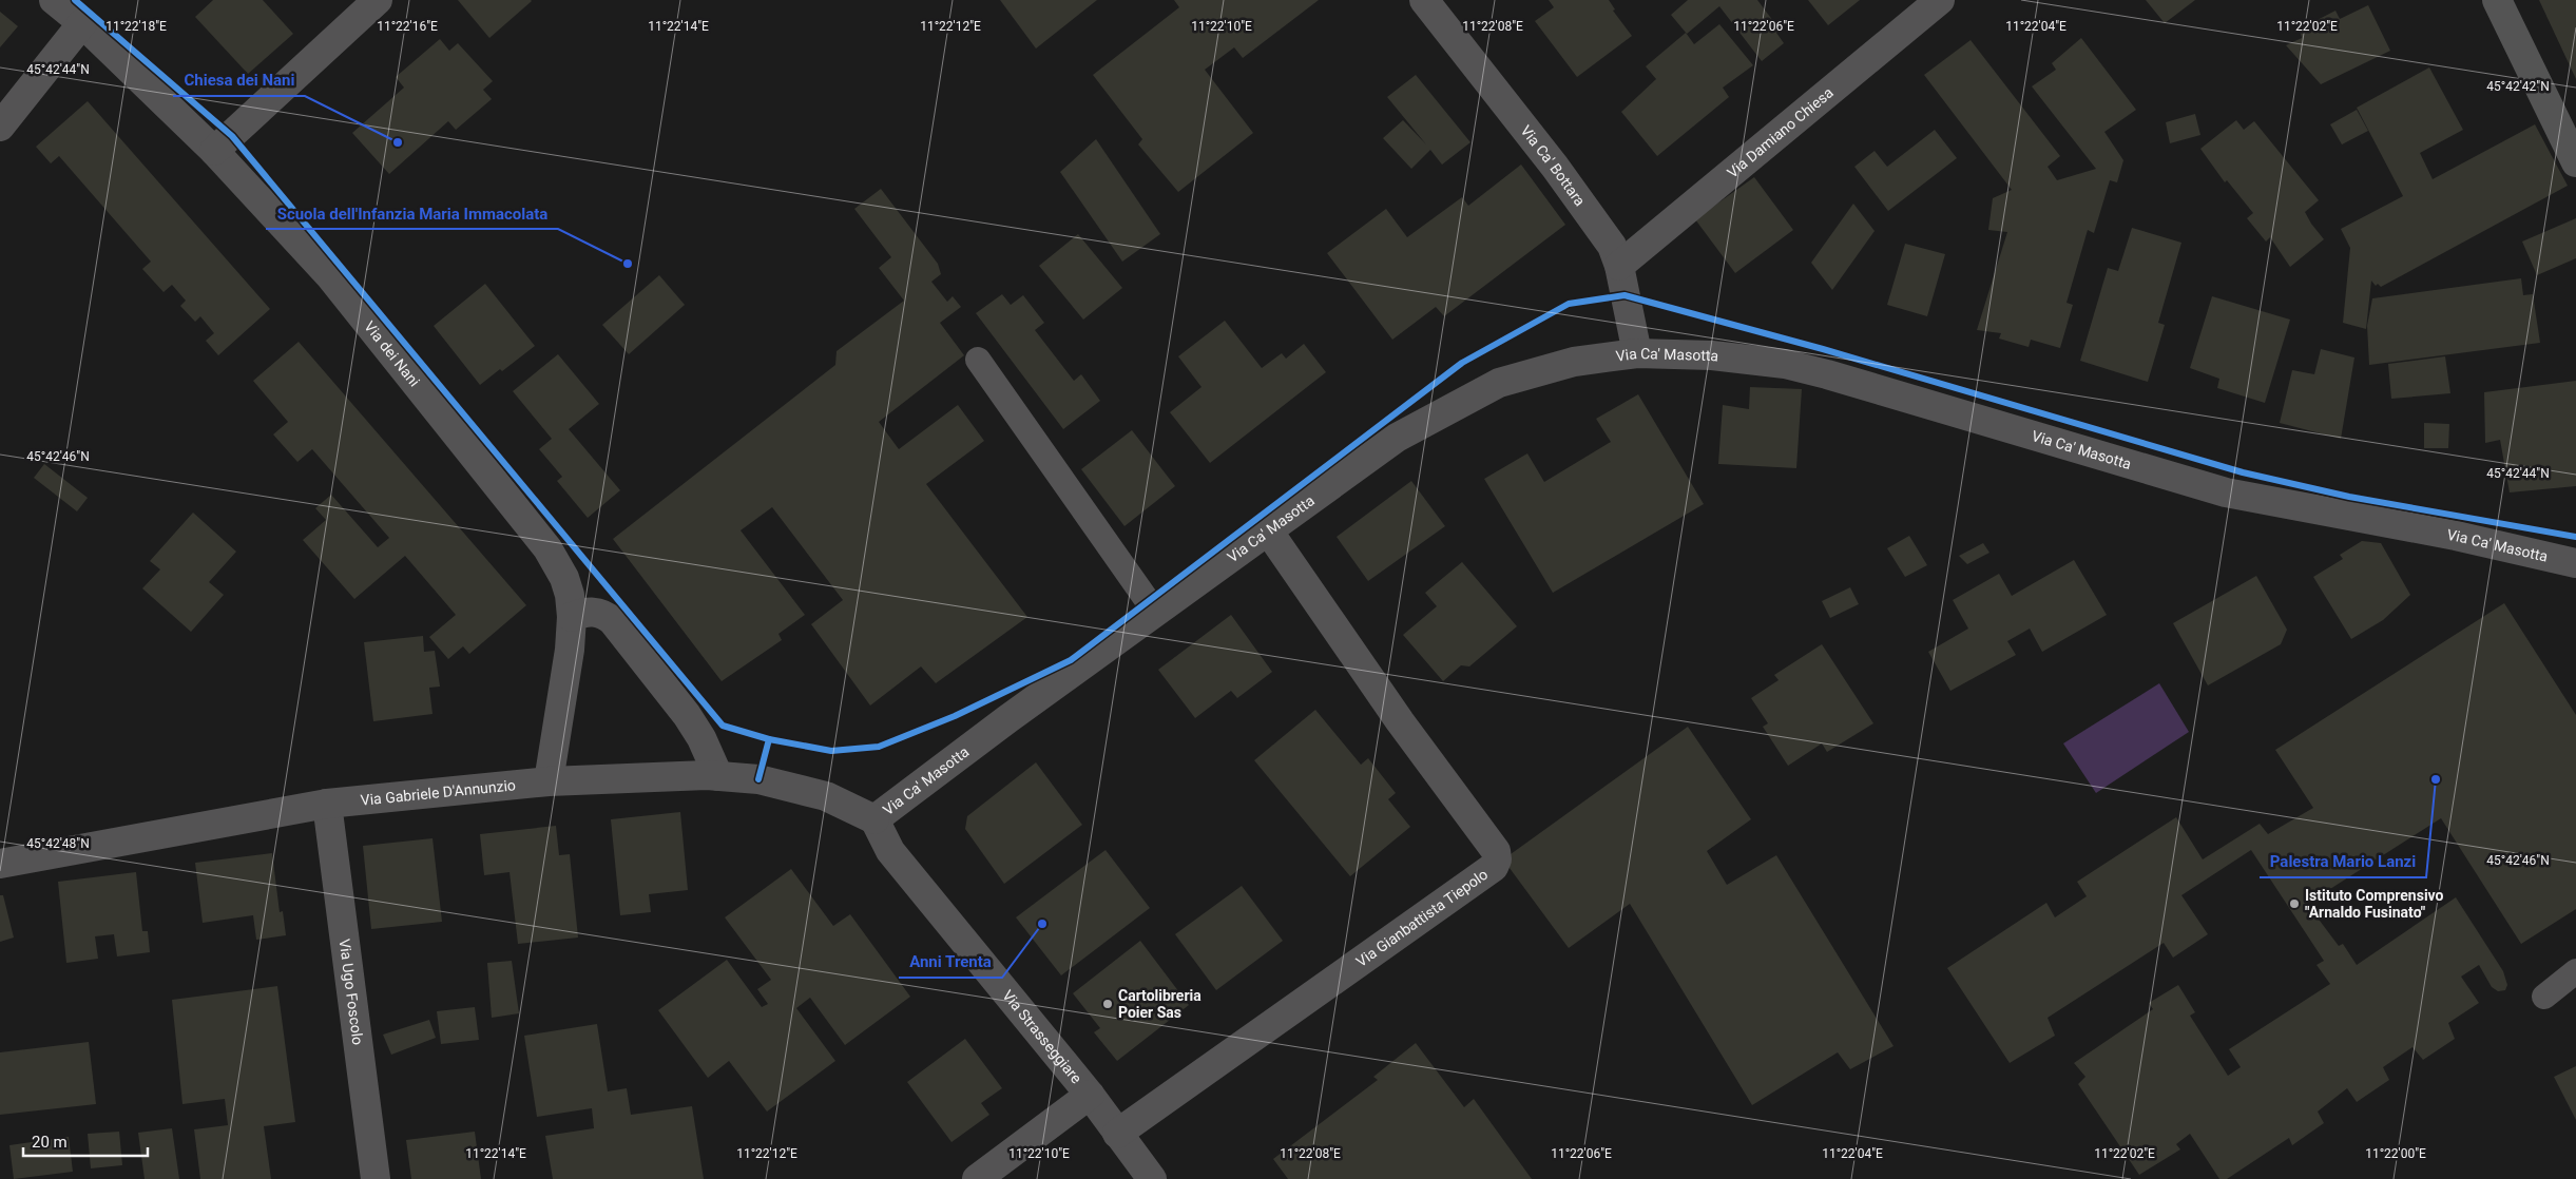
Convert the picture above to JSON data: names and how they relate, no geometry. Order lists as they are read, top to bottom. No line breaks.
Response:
{"streets":{"street":["Via Damiano Chiesa","Via Ca' Bottara","Via dei Nani","Via Ca' Masotta","Via Gabriele D'Annunzio","Via Gianbattista Tiepolo","Via Ugo Foscolo","Via Strasseggiare"]},"crossings":[["Via Damiano Chiesa","Via Ca' Bottara"],["Via Ca' Bottara","Via Ca' Masotta"],["Via dei Nani","Via Gabriele D'Annunzio"],["Via Ca' Masotta","Via Gabriele D'Annunzio"],["Via Ca' Masotta","Via Gianbattista Tiepolo"],["Via Ca' Masotta","Via Strasseggiare"],["Via Gabriele D'Annunzio","Via Ugo Foscolo"],["Via Gabriele D'Annunzio","Via Strasseggiare"],["Via Gianbattista Tiepolo","Via Strasseggiare"]],"places":["Chiesa dei Nani","Scuola dell'Infanzia Maria Immacolata","Palestra Mario Lanzi","Istituto Comprensivo \"Arnaldo Fusinato\"","Anni Trenta","Cartolibreria Poier Sas"],"scale_bar":"20 m","coordinates":["11°22'18\"E","11°22'16\"E","11°22'14\"E","11°22'12\"E","11°22'10\"E","11°22'08\"E","11°22'06\"E","11°22'04\"E","11°22'02\"E","45°42'44\"N","45°42'42\"N","45°42'46\"N","45°42'48\"N","11°22'00\"E"]}
